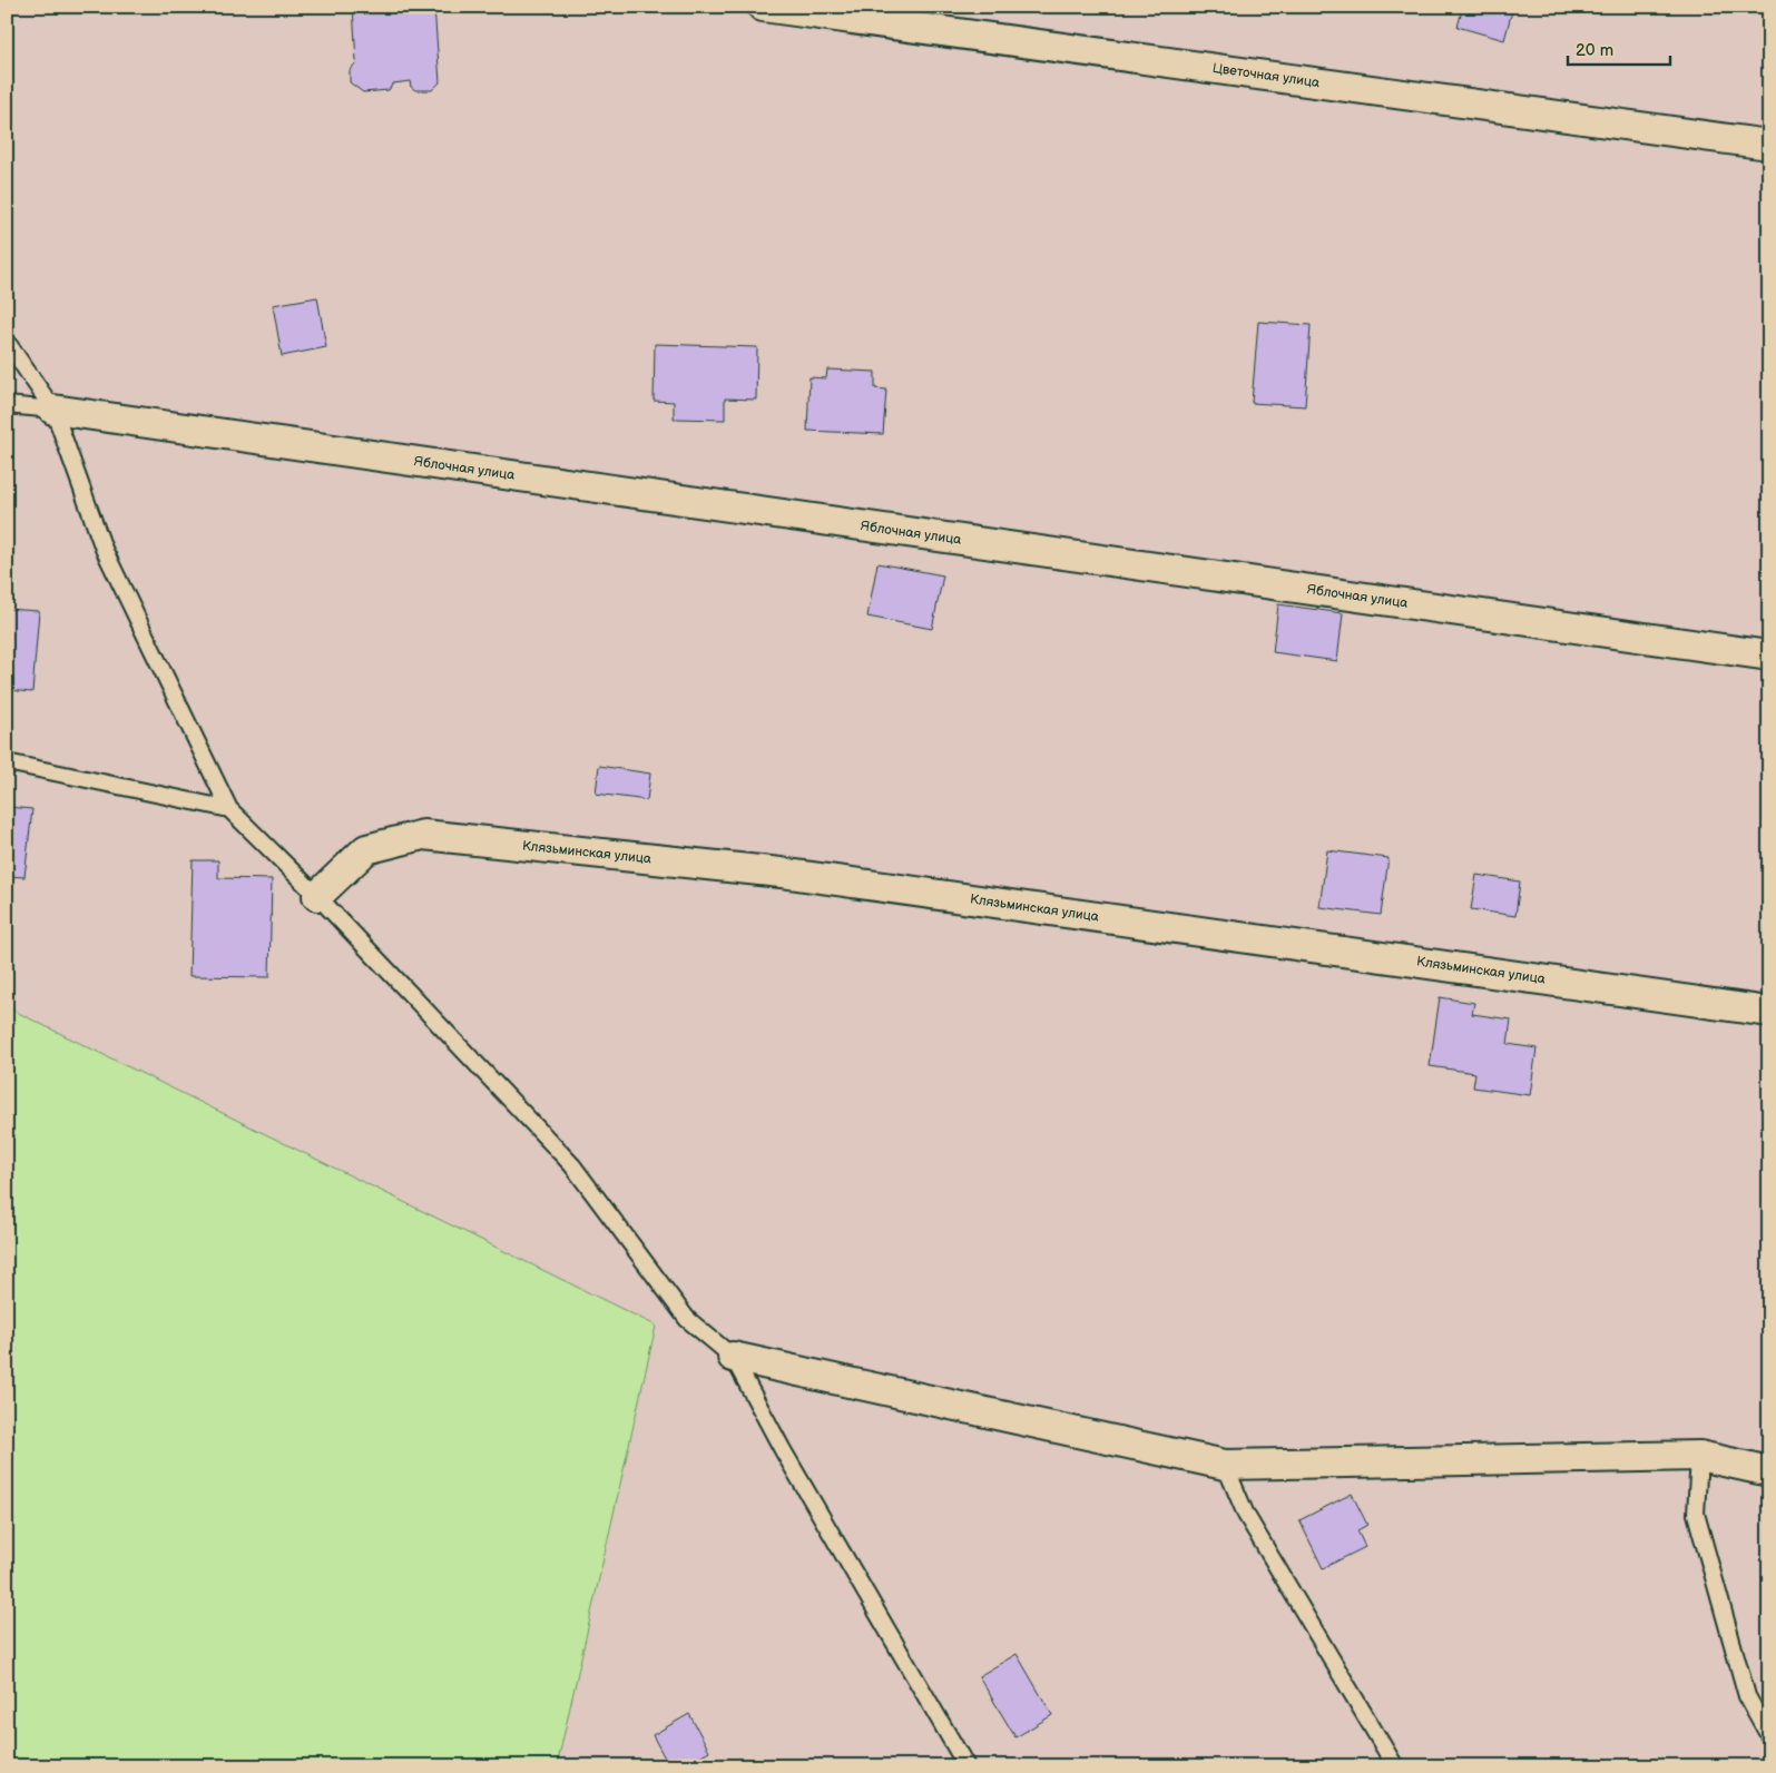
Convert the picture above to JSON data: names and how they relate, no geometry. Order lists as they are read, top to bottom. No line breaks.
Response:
{"streets":{"street":["Цветочная улица","Яблочная улица","Клязьминская улица"]},"scale_bar":"20 m"}
